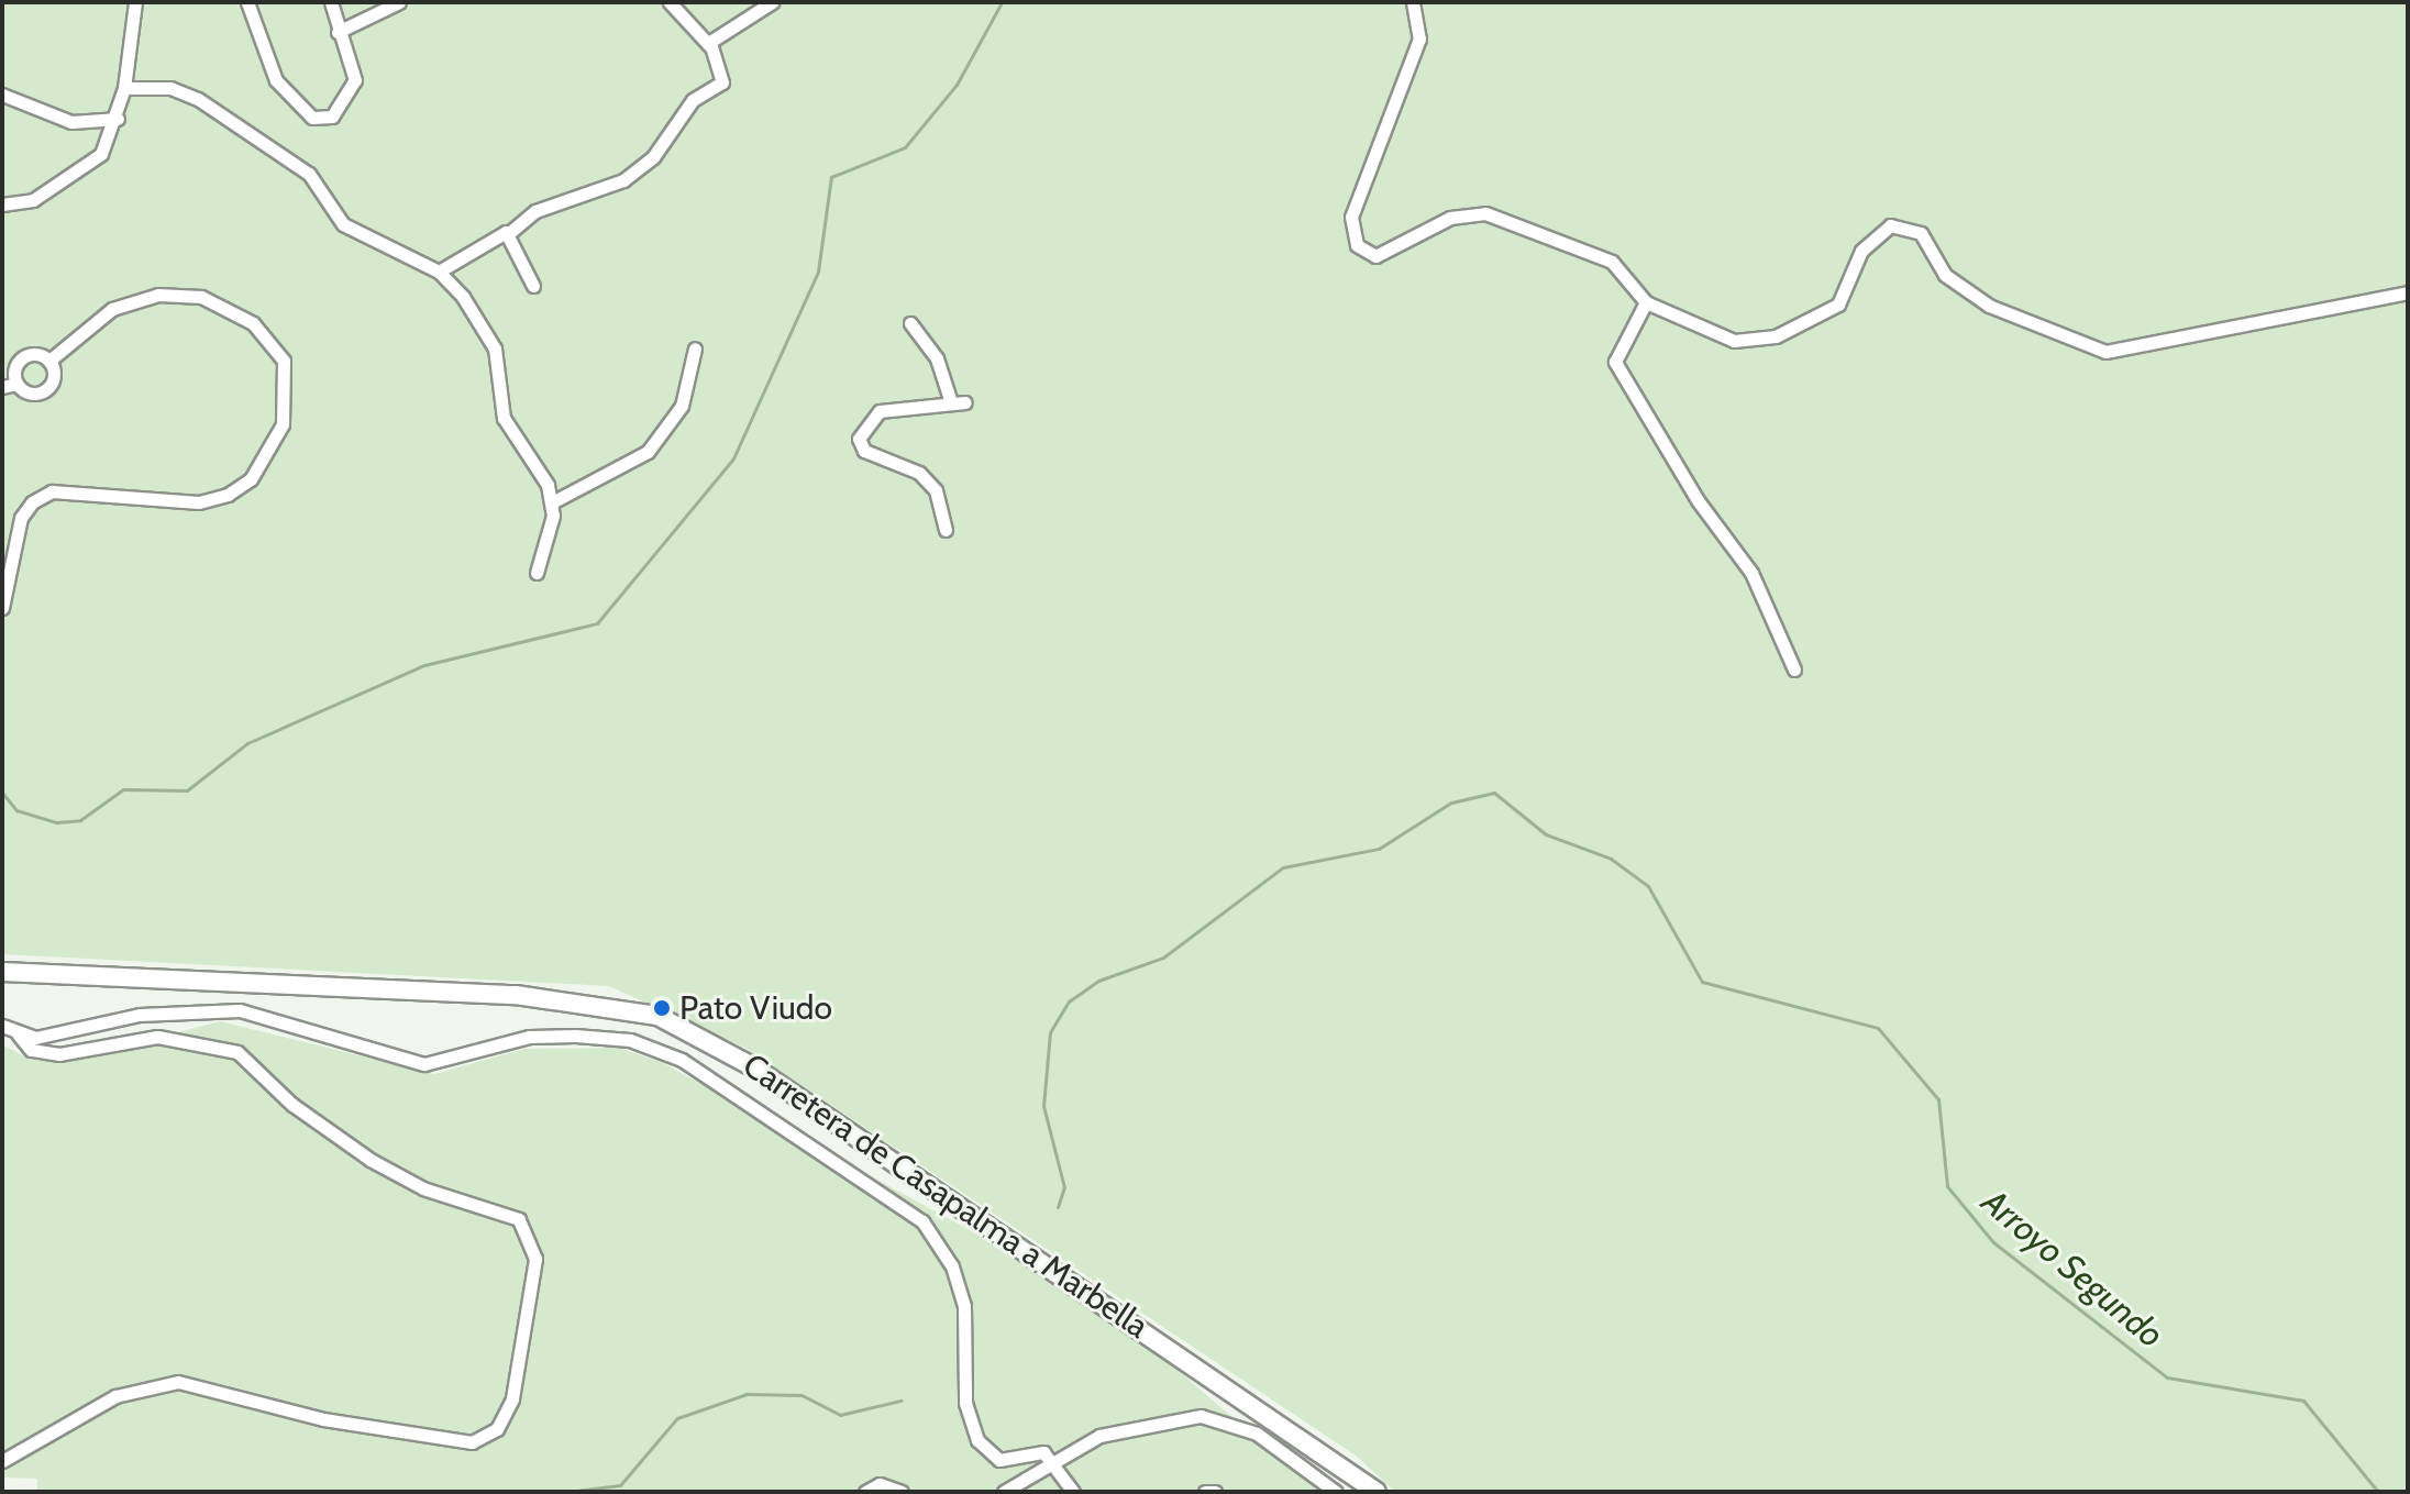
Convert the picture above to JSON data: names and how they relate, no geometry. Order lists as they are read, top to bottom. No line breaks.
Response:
{"streets":{"main road":["Carretera de Casapalma a Marbella"]},"water":["Arroyo Segundo"],"places":["Pato Viudo"]}
